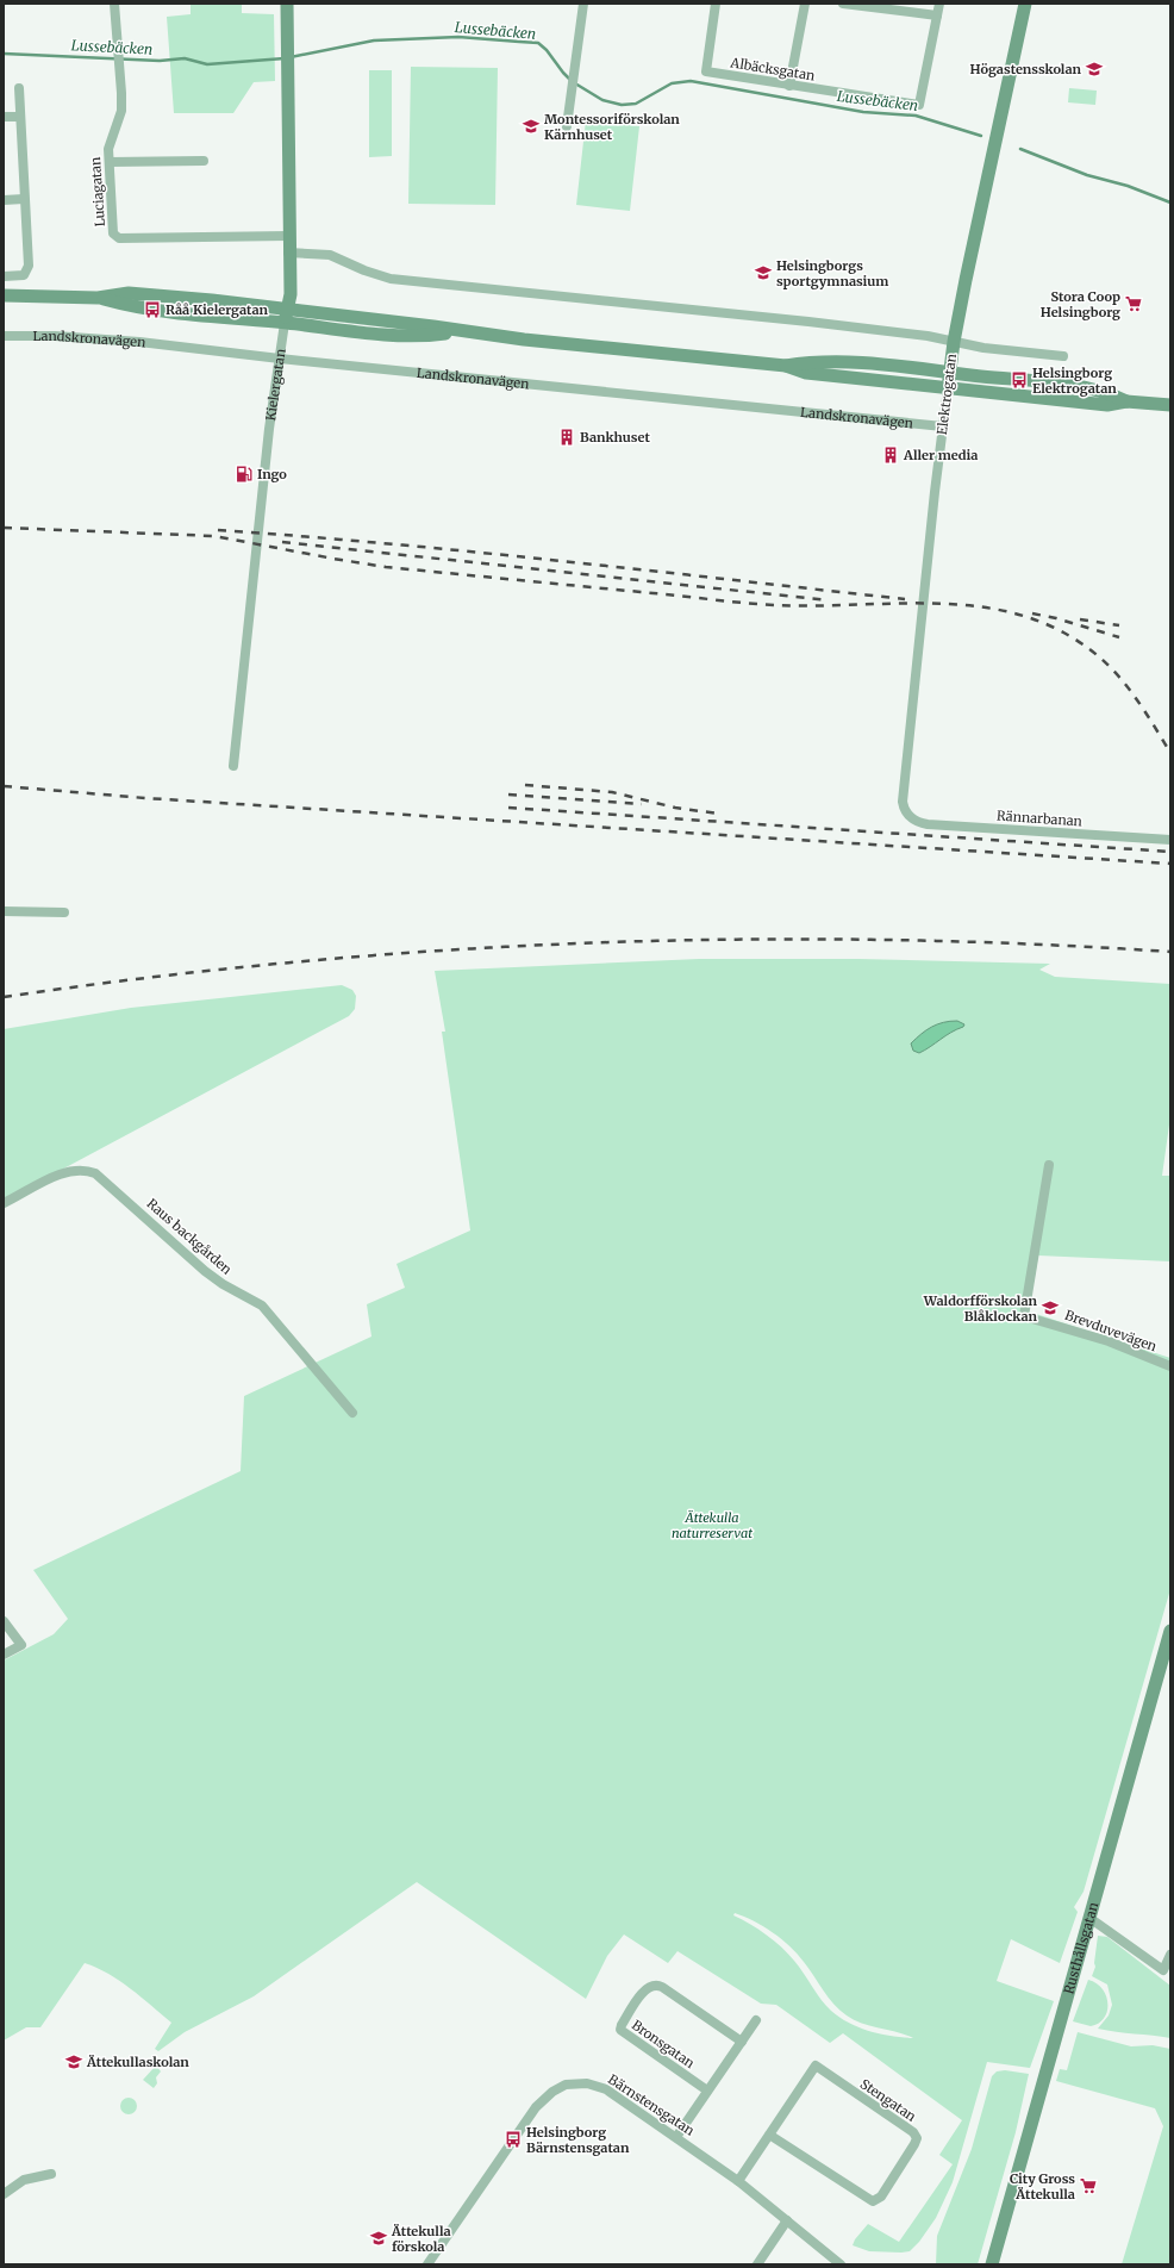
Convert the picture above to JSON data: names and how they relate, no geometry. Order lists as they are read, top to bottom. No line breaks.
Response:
{"streets":{"main road":["Kielergatan","Elektrogatan","Rusthållsgatan"],"street":["Albäcksgatan","Luciagatan","Landskronavägen","Rännarbanan","Raus backgården","Brevduvevägen","Bronsgatan","Stengatan","Bärnstensgatan"]},"crossings":[["Luciagatan","Kielergatan"],["Landskronavägen","Kielergatan"],["Landskronavägen","Elektrogatan"],["Elektrogatan","Rännarbanan"],["Stengatan","Bärnstensgatan"]],"water":["Lussebäcken"],"parks":["Ättekulla naturreservat"],"places":{"school or university":["Högastensskolan","Montessoriförskolan Kärnhuset","Helsingborgs sportgymnasium","Waldorfförskolan Blåklockan","Ättekullaskolan","Ättekulla förskola"],"supermarket":["Stora Coop Helsingborg","City Gross Ättekulla"],"bus stop":["Råå Kielergatan","Helsingborg Elektrogatan","Helsingborg Bärnstensgatan"],"building":["Bankhuset","Aller media"],"fuel station":["Ingo"]}}
